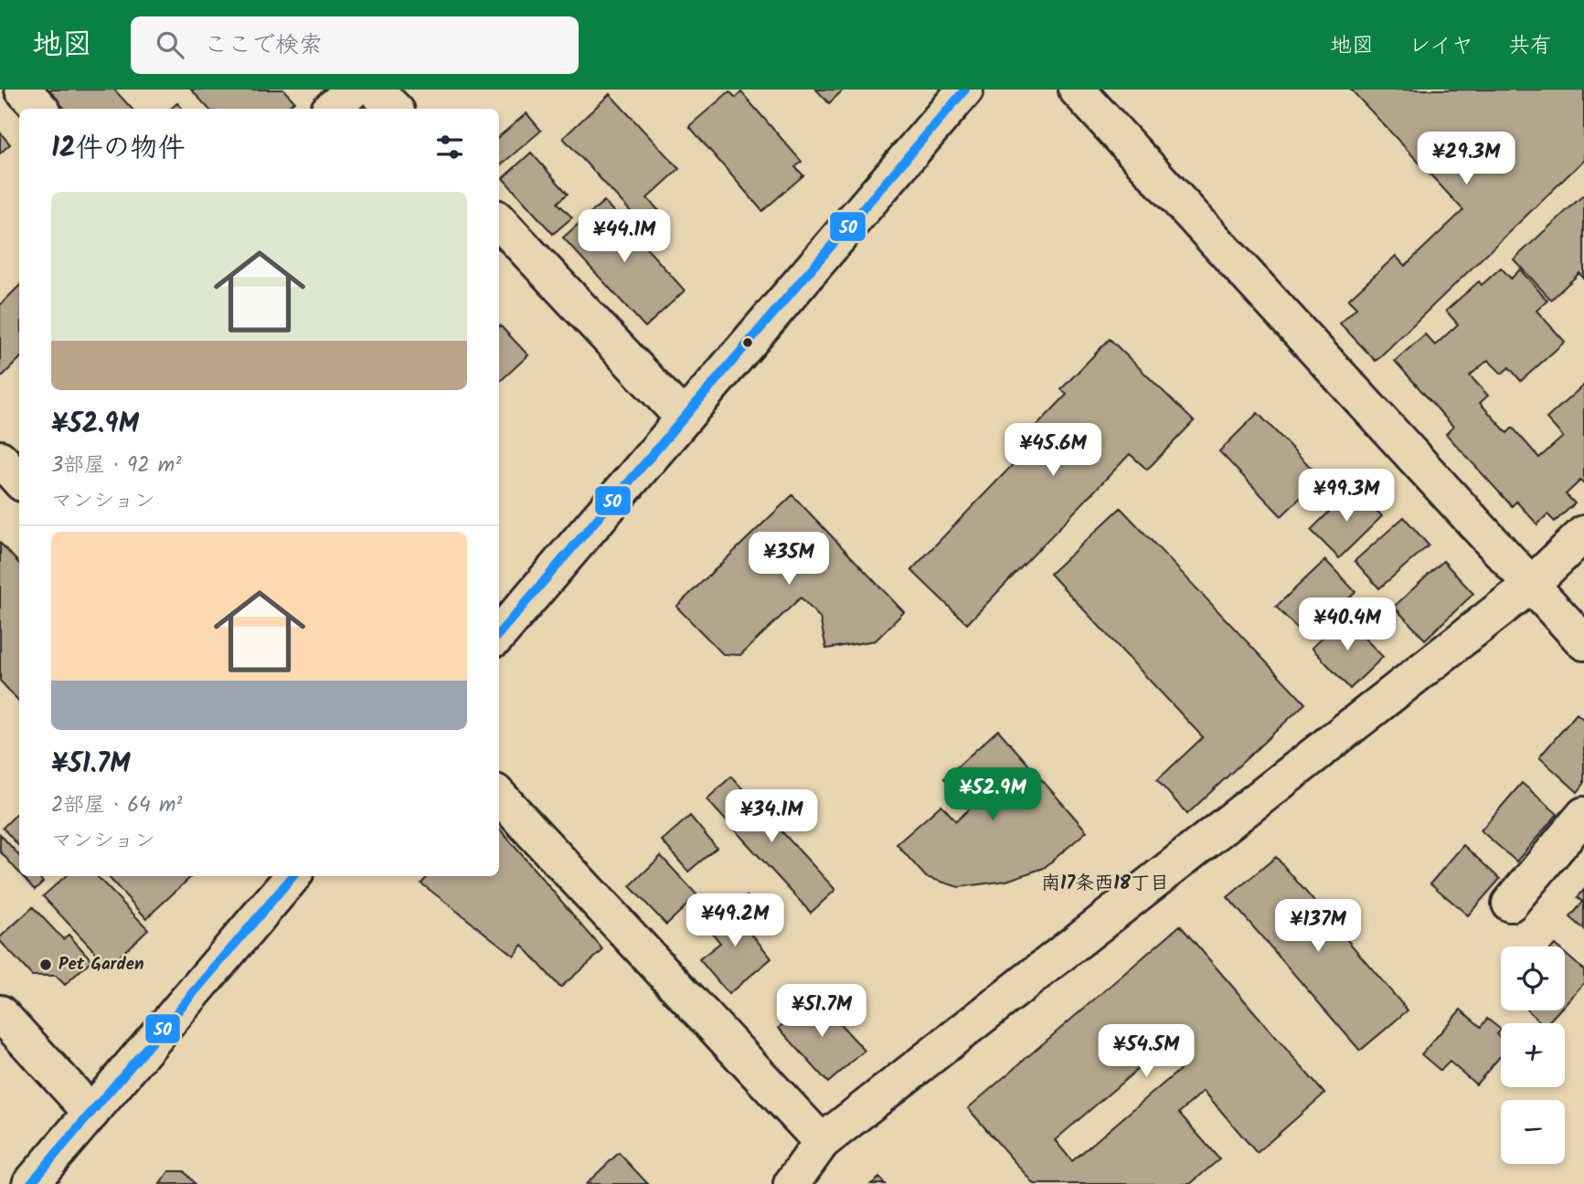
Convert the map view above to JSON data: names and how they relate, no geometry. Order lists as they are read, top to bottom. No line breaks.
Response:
{"districts":["南17条西18丁目"],"places":["Pet Garden"],"lines":["transit line 50"],"page":{"header":"地図","search":"ここで検索","nav":["地図","レイヤ","共有"],"heading":"12件の物件","price":["¥29.3M","¥44.1M","¥45.6M","¥99.3M","¥35M","¥40.4M","¥52.9M","¥34.1M","¥49.2M","¥137M","¥51.7M","¥54.5M"],"list":[{"name":"¥52.9M","note":"3部屋 · 92 m² · マンション"},{"name":"¥51.7M","note":"2部屋 · 64 m² · マンション"}],"map_buttons":["+","−"]}}
